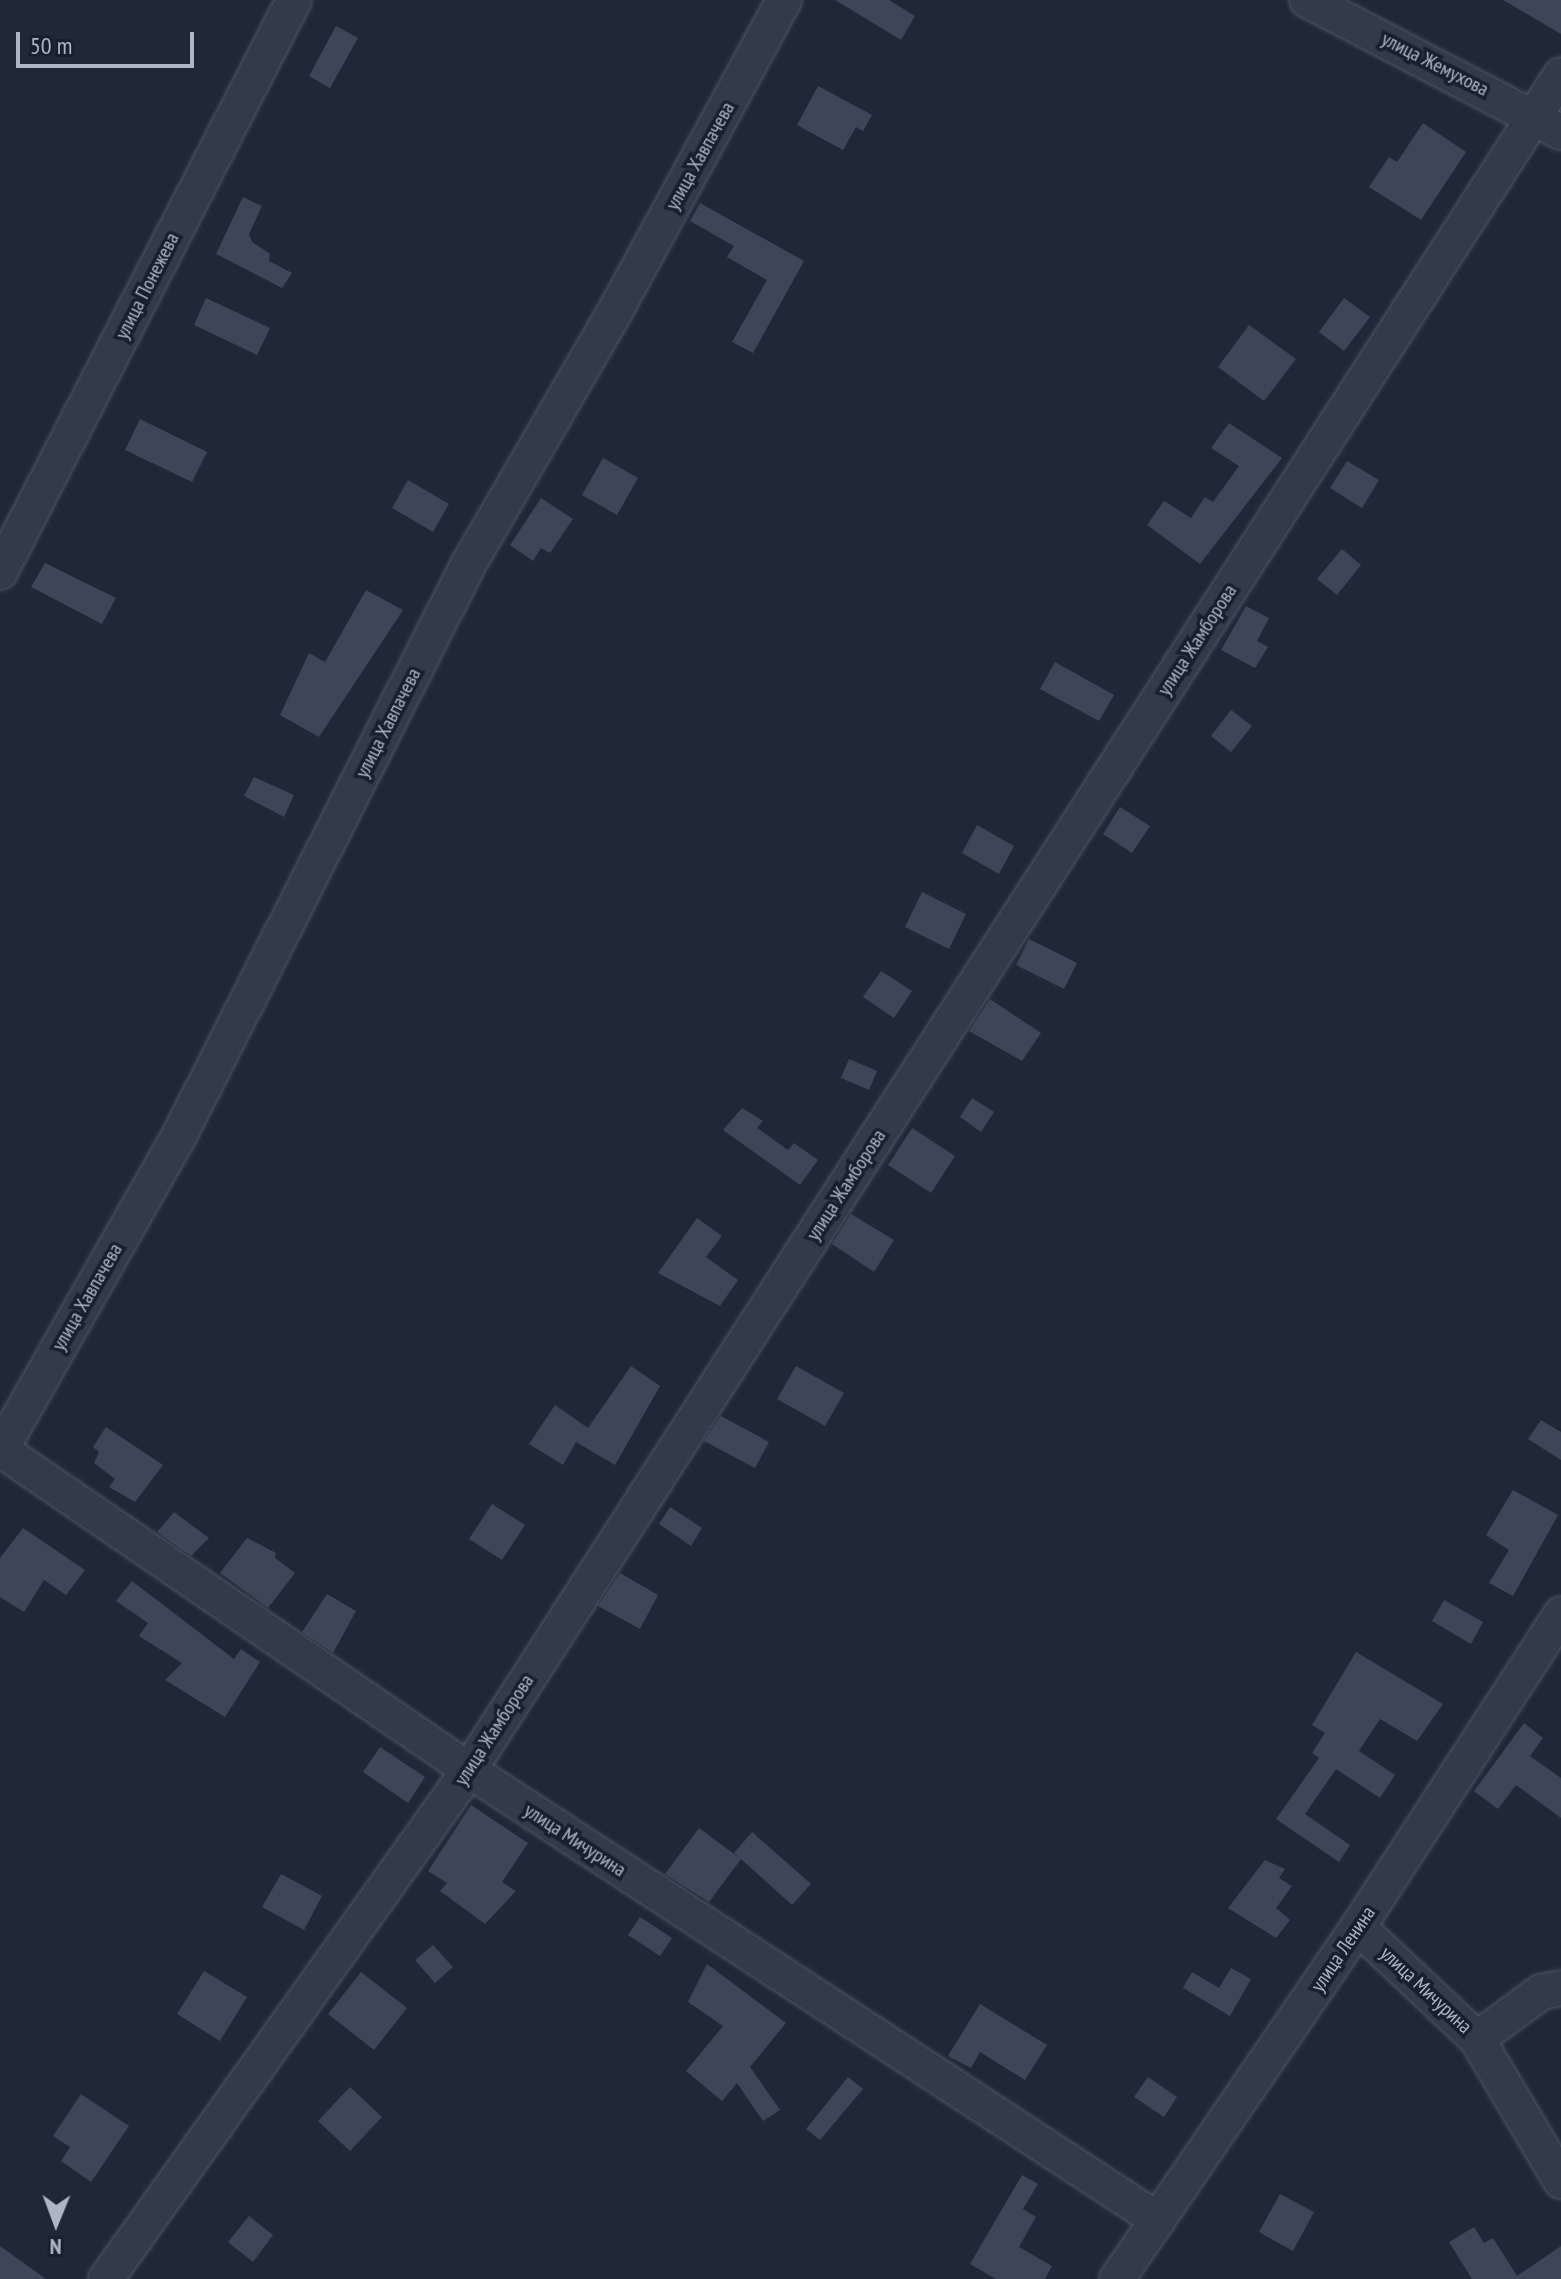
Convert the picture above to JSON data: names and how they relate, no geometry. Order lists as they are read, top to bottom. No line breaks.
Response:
{"streets":{"street":["улица Жемухова","улица Хавпачева","улица Понежева","улица Жамборова","улица Мичурина","улица Ленина"]},"crossings":[["улица Жемухова","улица Жамборова"],["улица Хавпачева","улица Мичурина"],["улица Жамборова","улица Мичурина"],["улица Мичурина","улица Ленина"]],"scale_bar":"50 m","north":"bottom"}
